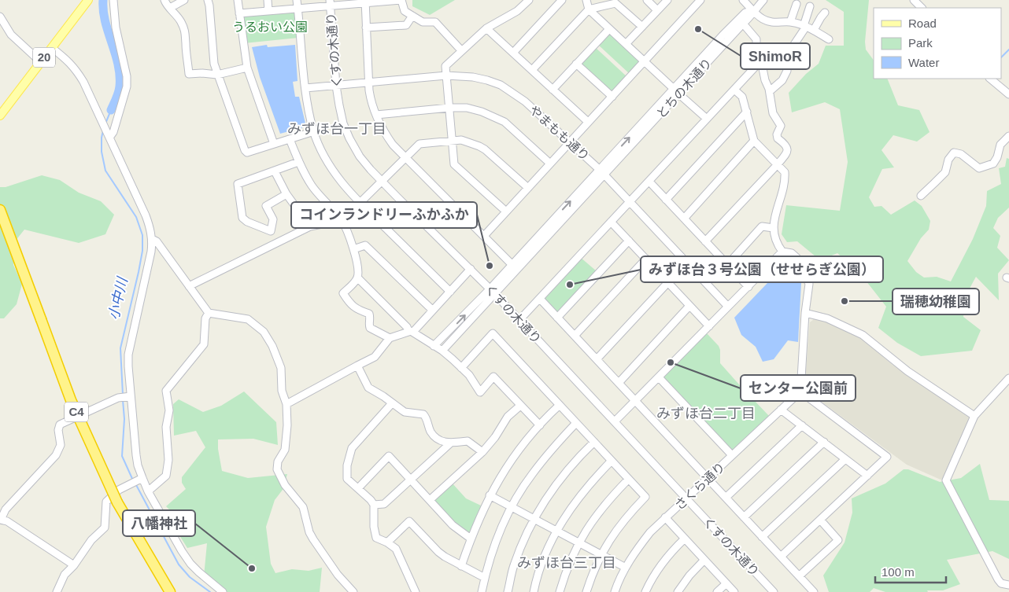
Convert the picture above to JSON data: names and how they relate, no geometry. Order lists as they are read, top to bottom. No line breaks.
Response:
{"streets":{"highway":["C4"],"main road":["20"],"street":["くすの木通り","とちの木通り","やまもも通り","さくら通り"]},"crossings":[["くすの木通り","とちの木通り"],["くすの木通り","やまもも通り"],["くすの木通り","さくら通り"],["とちの木通り","やまもも通り"]],"districts":["みずほ台一丁目","みずほ台二丁目","みずほ台三丁目"],"water":["小中川"],"parks":["うるおい公園"],"places":["ShimoR","コインランドリーふかふか","みずほ台３号公園（せせらぎ公園）","瑞穂幼稚園","センター公園前","八幡神社"],"legend":["Road","Park","Water"],"scale_bar":"100 m"}
